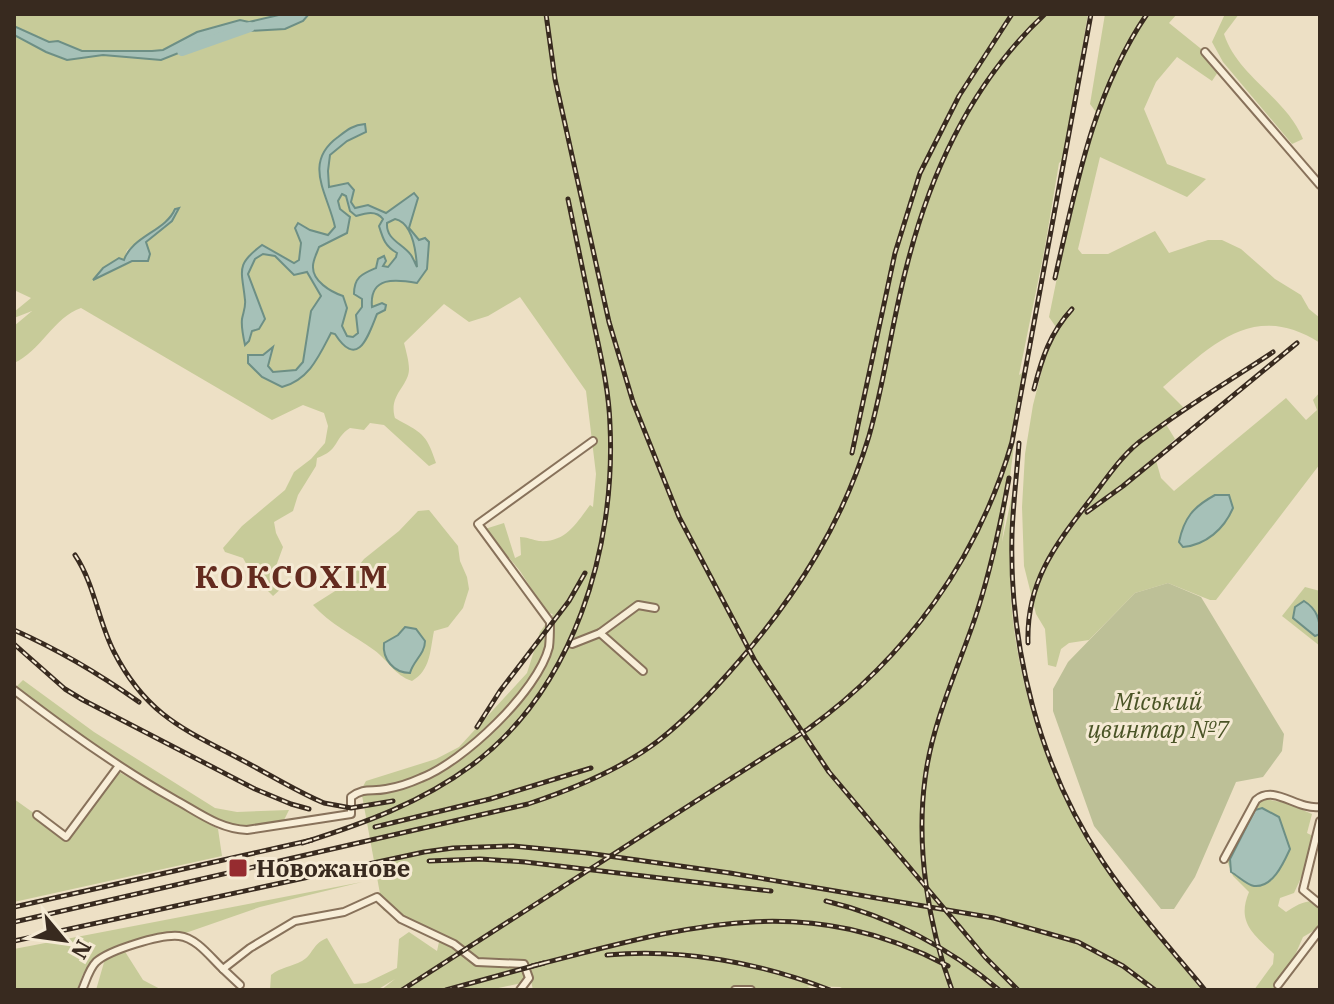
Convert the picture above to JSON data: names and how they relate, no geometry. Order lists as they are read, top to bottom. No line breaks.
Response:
{"districts":["КОКСОХІМ"],"parks":["Міський цвинтар №7"],"places":{"transit":["Новожанове"]},"north":"bottom right"}
